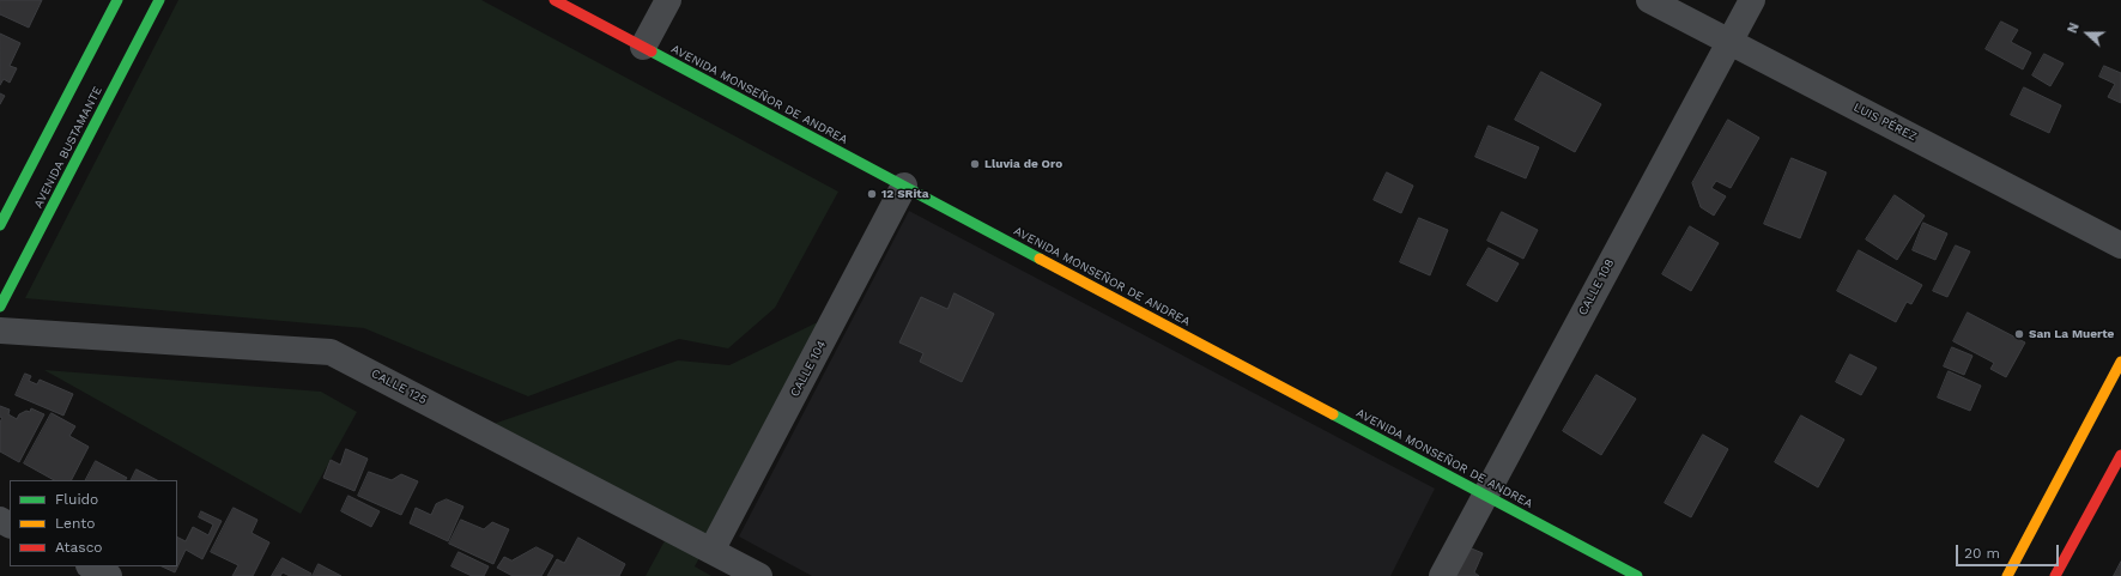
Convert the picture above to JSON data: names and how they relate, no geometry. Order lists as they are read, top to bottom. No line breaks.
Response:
{"streets":{"main road":["AVENIDA MONSEÑOR DE ANDREA","AVENIDA BUSTAMANTE"],"street":["LUIS PÉREZ","CALLE 108","CALLE 104","CALLE 125"]},"crossings":[["AVENIDA MONSEÑOR DE ANDREA","CALLE 108"],["AVENIDA MONSEÑOR DE ANDREA","CALLE 104"],["LUIS PÉREZ","CALLE 108"],["CALLE 104","CALLE 125"]],"places":["Lluvia de Oro","12 SRita","San La Muerte"],"legend":["Fluido","Lento","Atasco"],"scale_bar":"20 m","north":"left"}
